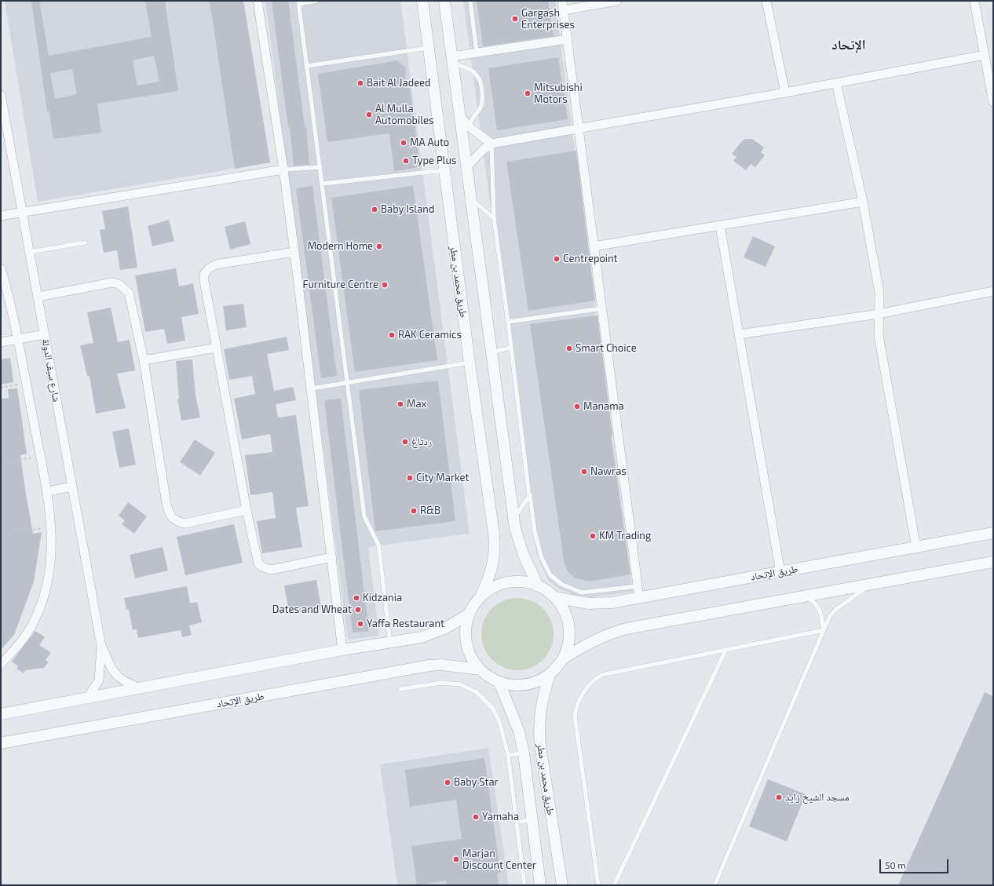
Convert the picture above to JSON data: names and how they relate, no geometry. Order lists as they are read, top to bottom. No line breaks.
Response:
{"streets":{"street":["طريق محمد بن مطر","شارع سيف الدولة","طريق اﻹتحاد"]},"crossings":[["طريق محمد بن مطر","طريق اﻹتحاد"]],"districts":["اﻹتحاد"],"places":["Gargash Enterprises","Bait Al Jadeed","Mitsubishi Motors","Al Mulla Automobiles","MA Auto","Type Plus","Baby Island","Modern Home","Centrepoint","Furniture Centre","RAK Ceramics","Smart Choice","Max","Manama","ردتاغ","Nawras","City Market","R&B","KM Trading","Kidzania","Dates and Wheat","Yaffa Restaurant","Baby Star","مسجد الشيخ زايد","Yamaha","Marjan Discount Center"],"scale_bar":"50 m"}
